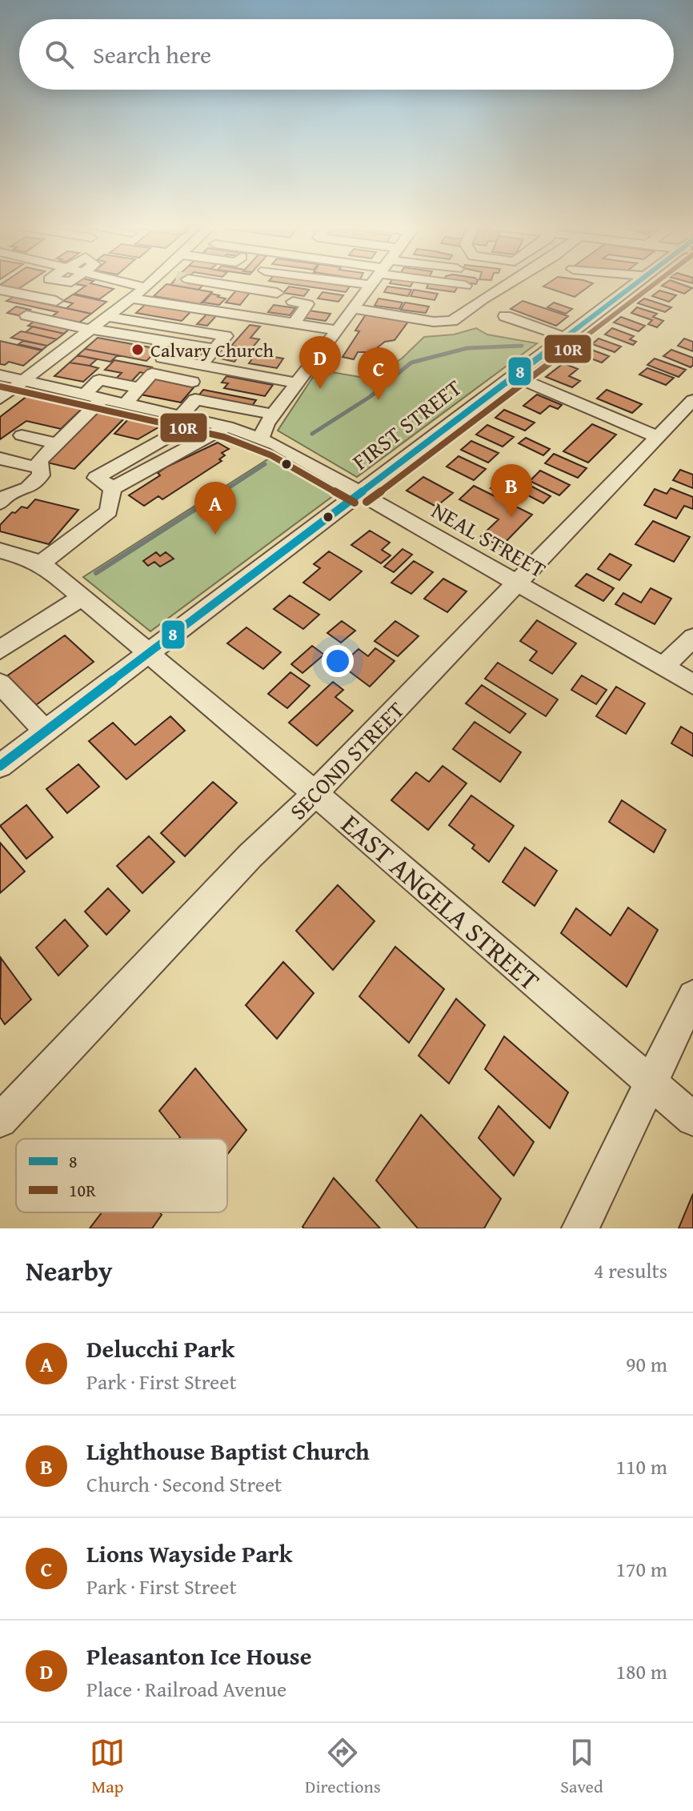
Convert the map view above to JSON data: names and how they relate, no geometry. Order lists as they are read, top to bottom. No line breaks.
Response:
{"streets":{"street":["FIRST STREET","NEAL STREET","SECOND STREET","EAST ANGELA STREET"]},"crossings":[["FIRST STREET","NEAL STREET"],["FIRST STREET","EAST ANGELA STREET"],["NEAL STREET","SECOND STREET"],["SECOND STREET","EAST ANGELA STREET"]],"places":["Calvary Church"],"lines":["transit line 8","transit line 10R"],"legend":["8","10R"],"page":{"search":"Search here","pins":["D","C","B","A"],"heading":["Nearby","4 results"],"list":[{"mark":"A","name":"Delucchi Park","note":"Park · First Street","value":"90 m"},{"mark":"B","name":"Lighthouse Baptist Church","note":"Church · Second Street","value":"110 m"},{"mark":"C","name":"Lions Wayside Park","note":"Park · First Street","value":"170 m"},{"mark":"D","name":"Pleasanton Ice House","note":"Place · Railroad Avenue","value":"180 m"}],"nav":["Map","Directions","Saved"]}}
